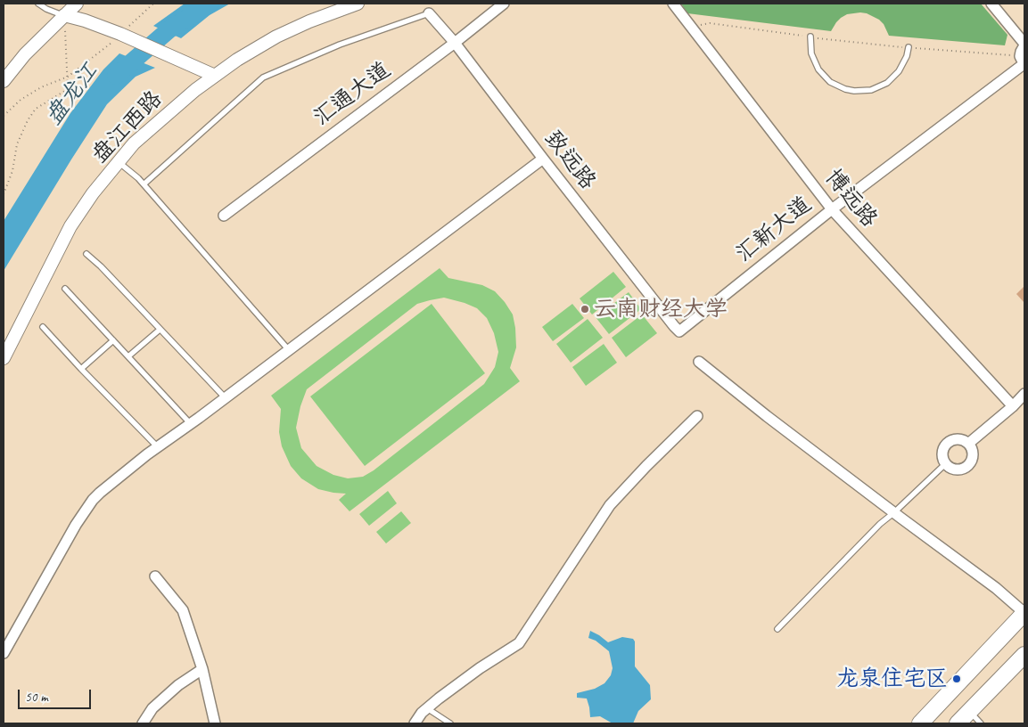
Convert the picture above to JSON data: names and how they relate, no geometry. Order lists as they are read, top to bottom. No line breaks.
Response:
{"streets":{"street":["汇通大道","盘江西路","致远路","博远路","汇新大道"]},"crossings":[["汇通大道","致远路"],["致远路","汇新大道"],["博远路","汇新大道"]],"water":["盘龙江"],"places":["云南财经大学","龙泉住宅区"],"scale_bar":"50 m"}
